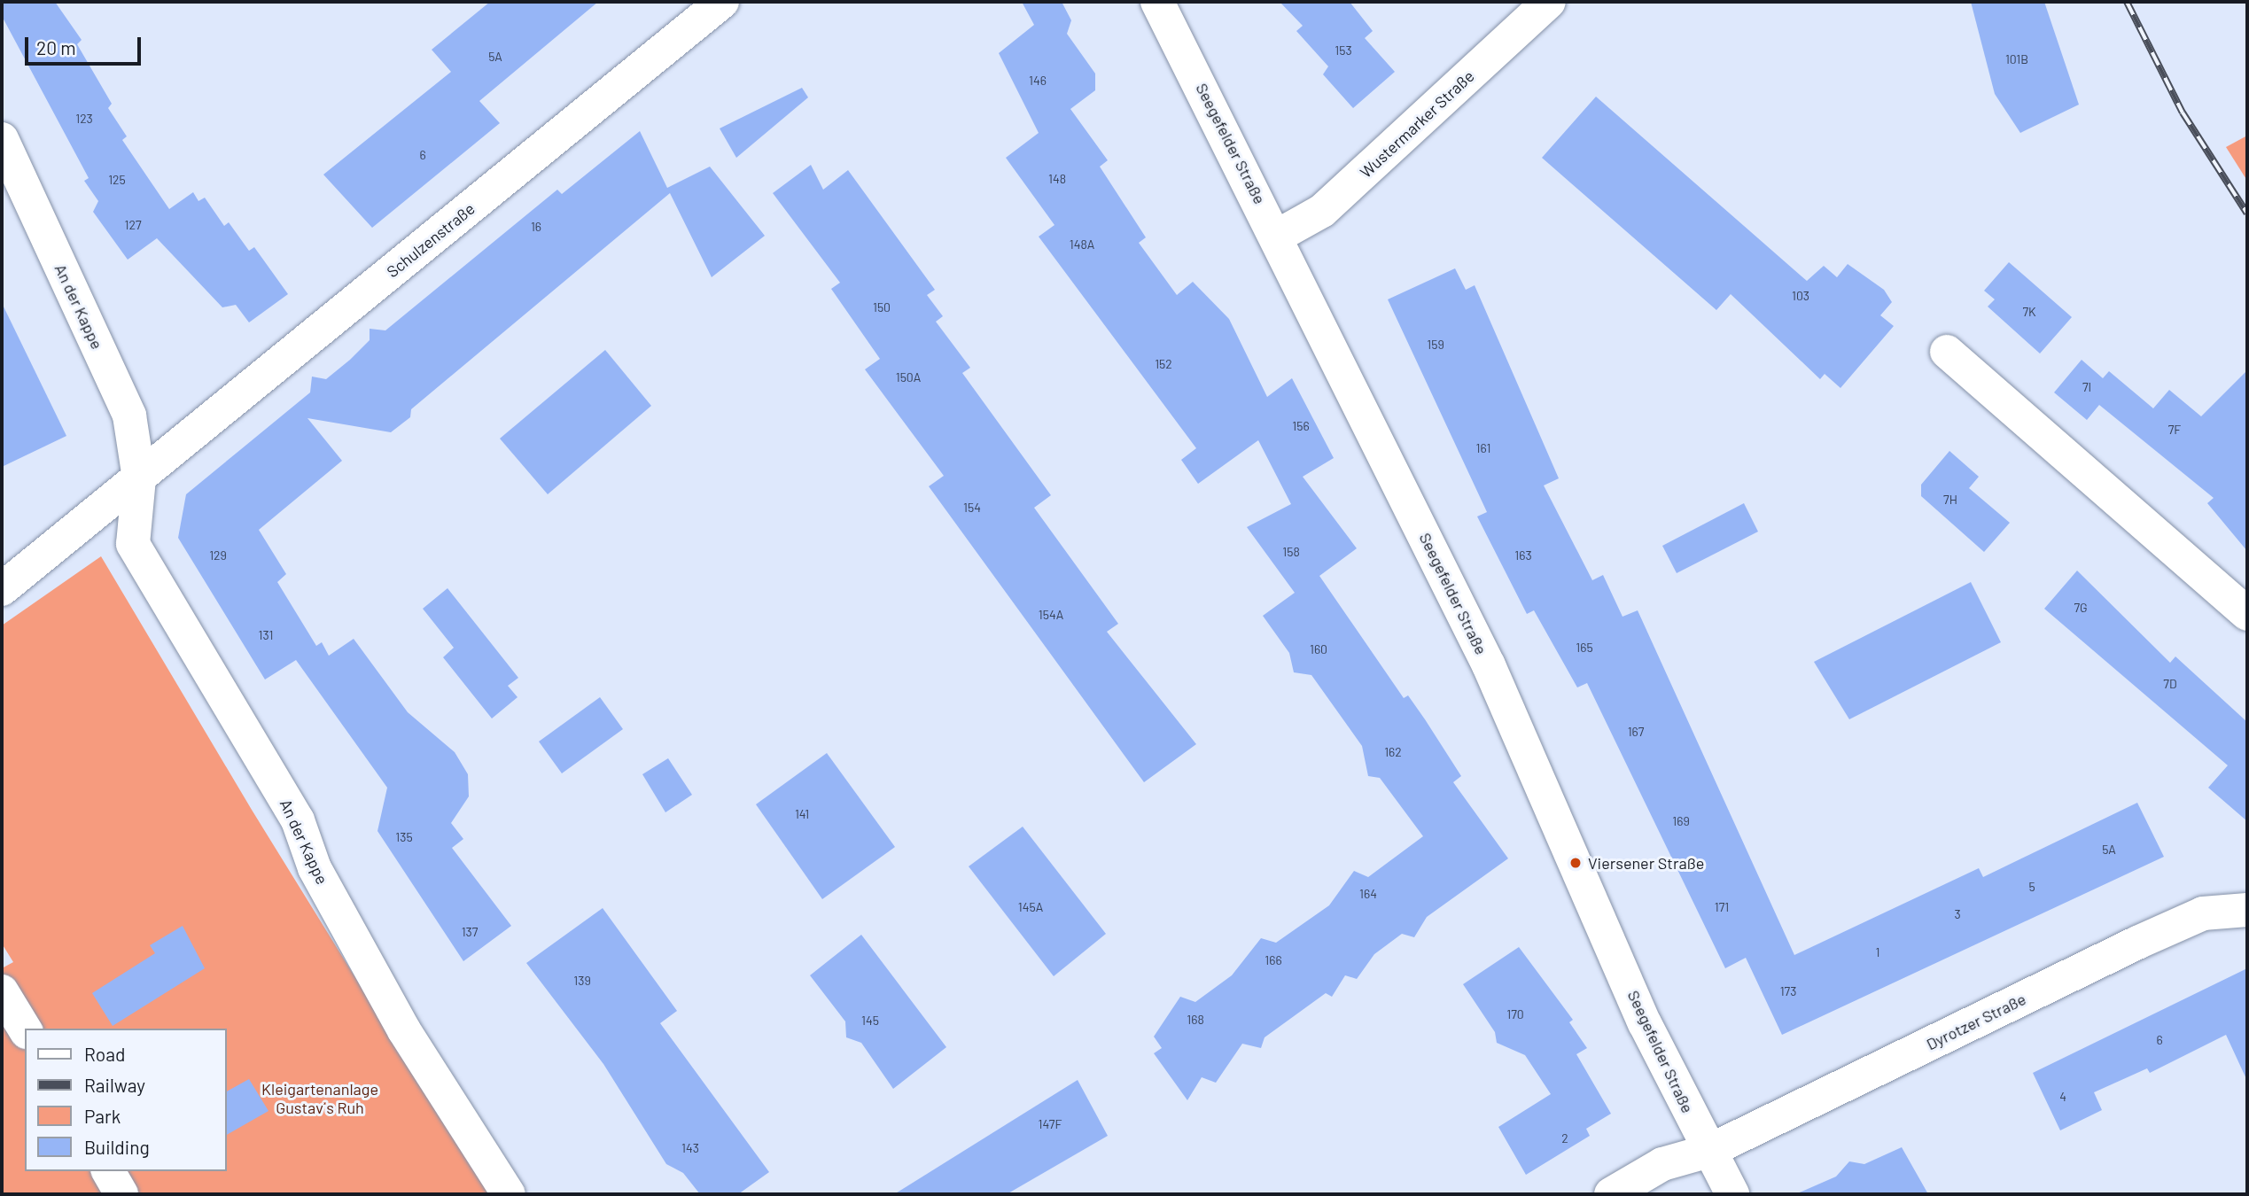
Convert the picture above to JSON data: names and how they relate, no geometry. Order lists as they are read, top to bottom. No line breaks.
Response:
{"streets":{"street":["Wustermarker Straße","Seegefelder Straße","Schulzenstraße","An der Kappe","Dyrotzer Straße"]},"crossings":[["Wustermarker Straße","Seegefelder Straße"],["Seegefelder Straße","Dyrotzer Straße"],["Schulzenstraße","An der Kappe"]],"parks":["Kleigartenanlage Gustav´s Ruh"],"places":["Viersener Straße"],"house_numbers":["153","5A","101B","146","123","6","148","125","127","16","148A","103","150","7K","159","152","150A","7I","156","7F","161","7H","154","158","129","163","7G","154A","131","165","160","7D","167","162","141","169","135","5A","5","164","145A","171","3","137","1","166","139","173","170","168","145","6","4","147F","2","143"],"legend":["Road","Railway","Park","Building"],"scale_bar":"20 m"}
